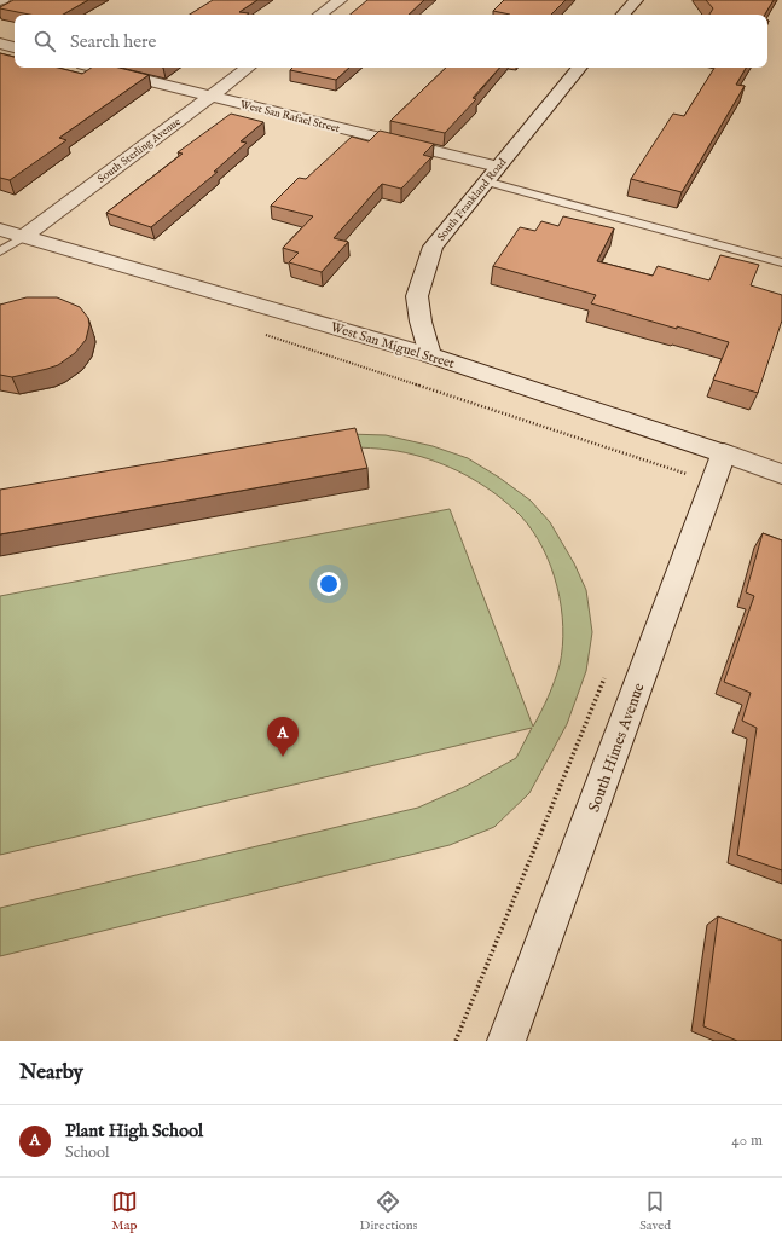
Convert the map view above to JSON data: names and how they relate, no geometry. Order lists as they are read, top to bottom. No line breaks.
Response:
{"streets":{"street":["West San Rafael Street","South Sterling Avenue","South Frankland Road","West San Miguel Street","South Himes Avenue"]},"crossings":[["West San Rafael Street","South Sterling Avenue"],["West San Rafael Street","South Frankland Road"],["South Sterling Avenue","West San Miguel Street"],["South Frankland Road","West San Miguel Street"],["West San Miguel Street","South Himes Avenue"]],"page":{"search":"Search here","pins":"A","heading":"Nearby","list":[{"mark":"A","name":"Plant High School","note":"School","value":"40 m"}],"nav":["Map","Directions","Saved"]}}
